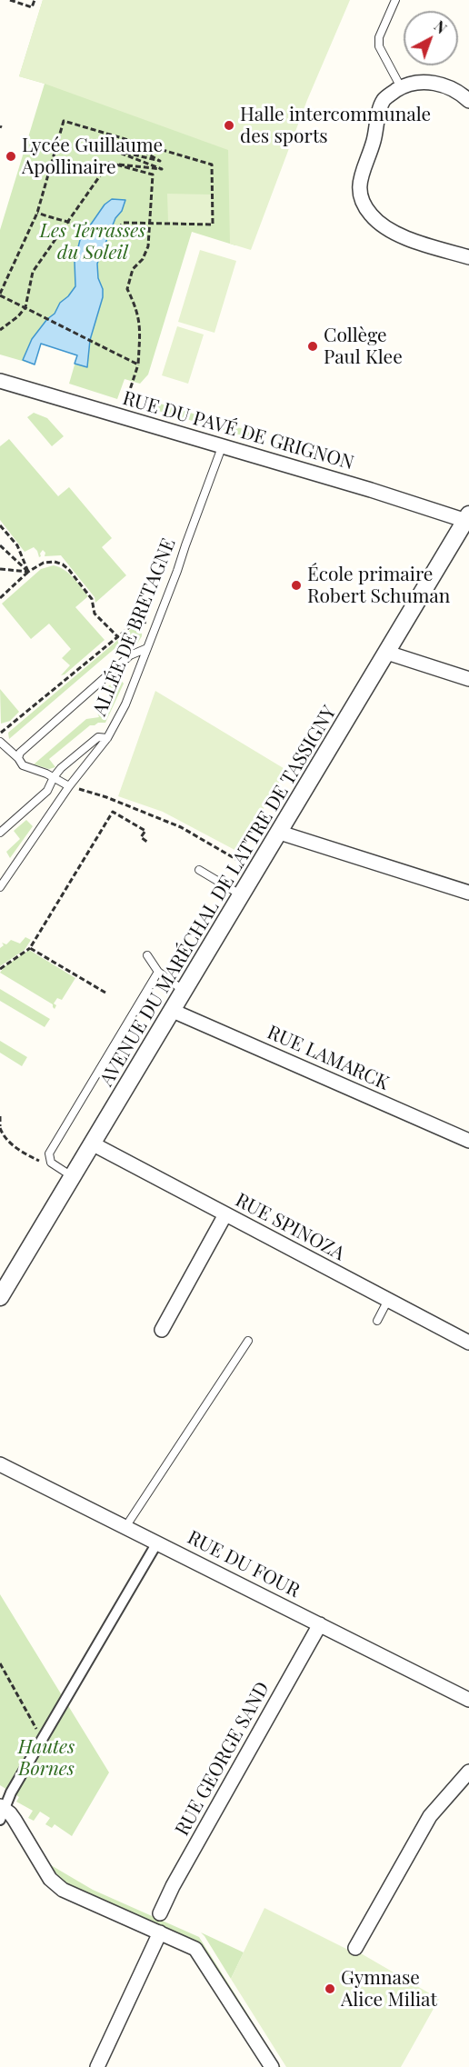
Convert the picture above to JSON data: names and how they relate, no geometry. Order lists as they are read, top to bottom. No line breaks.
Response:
{"streets":{"street":["RUE DU PAVÉ DE GRIGNON","AVENUE DU MARÉCHAL DE LATTRE DE TASSIGNY","RUE LAMARCK","RUE SPINOZA","RUE DU FOUR","RUE GEORGE SAND"],"lane":["ALLÉE DE BRETAGNE"]},"crossings":[["RUE DU PAVÉ DE GRIGNON","ALLÉE DE BRETAGNE"],["RUE DU PAVÉ DE GRIGNON","AVENUE DU MARÉCHAL DE LATTRE DE TASSIGNY"],["AVENUE DU MARÉCHAL DE LATTRE DE TASSIGNY","RUE LAMARCK"],["AVENUE DU MARÉCHAL DE LATTRE DE TASSIGNY","RUE SPINOZA"],["RUE DU FOUR","RUE GEORGE SAND"]],"parks":["Les Terrasses du Soleil","Hautes Bornes"],"places":["Halle intercommunale des sports","Lycée Guillaume Apollinaire","Collège Paul Klee","École primaire Robert Schuman","Gymnase Alice Miliat"],"north":"top right"}
